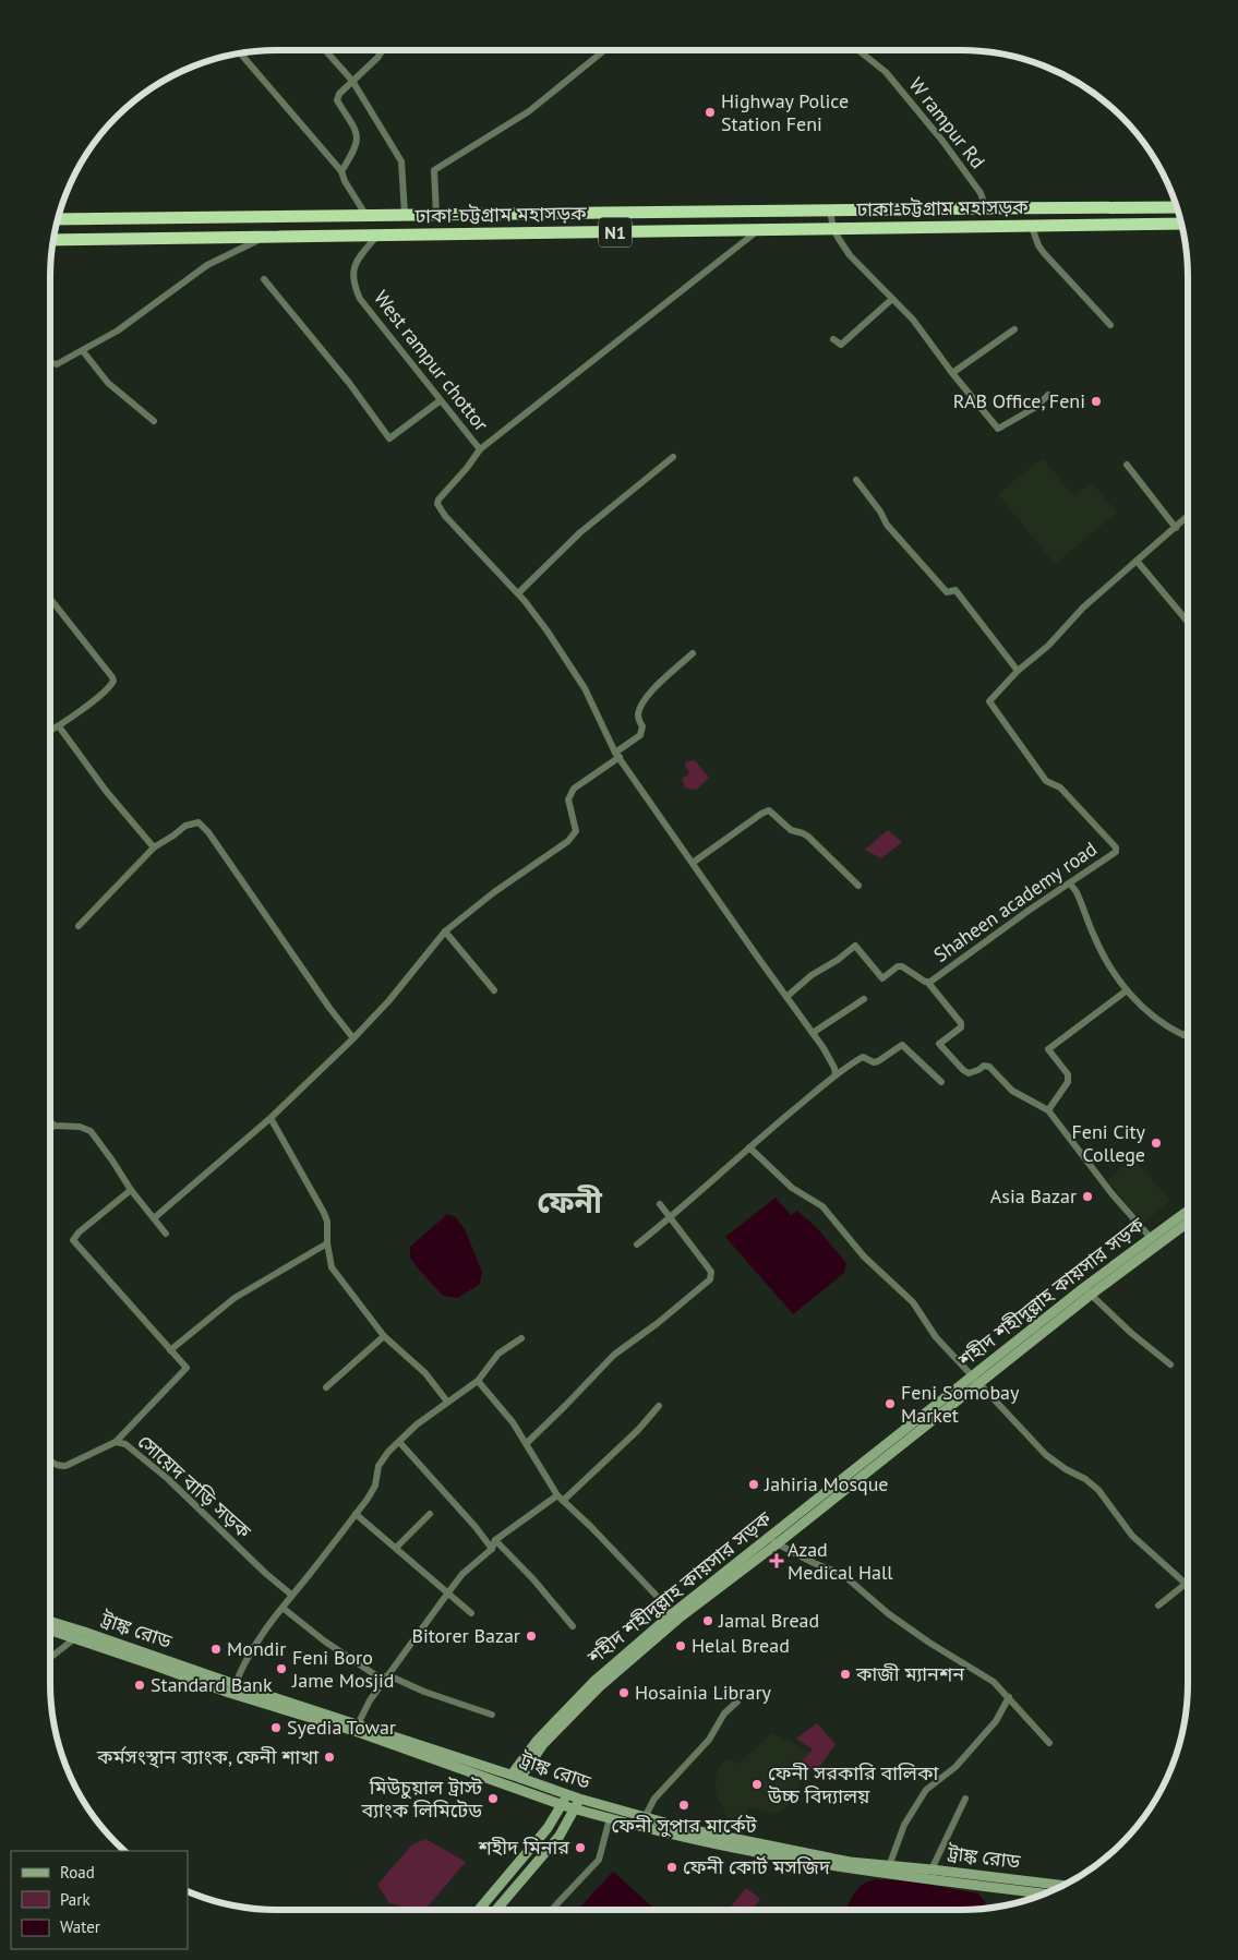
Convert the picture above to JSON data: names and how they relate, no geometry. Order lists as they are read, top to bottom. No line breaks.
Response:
{"streets":{"highway":["ঢাকা-চট্টগ্রাম মহাসড়ক","N1"],"main road":["শহীদ শহীদুল্লাহ কায়সার সড়ক","ট্রাঙ্ক রোড"],"street":["W rampur Rd","West rampur chottor","Shaheen academy road","সোয়েদ বাড়ি সড়ক"]},"crossings":[["W rampur Rd","ঢাকা-চট্টগ্রাম মহাসড়ক"],["ঢাকা-চট্টগ্রাম মহাসড়ক","West rampur chottor"],["শহীদ শহীদুল্লাহ কায়সার সড়ক","ট্রাঙ্ক রোড"]],"districts":["ফেনী"],"places":{"other":["Highway Police Station Feni","RAB Office, Feni","Feni City College","Asia Bazar","Feni Somobay Market","Jahiria Mosque","Jamal Bread","Bitorer Bazar","Helal Bread","Mondir","Feni Boro Jame Mosjid","কাজী ম্যানশন","Standard Bank","Hosainia Library","Syedia Towar","কর্মসংস্থান ব্যাংক, ফেনী শাখা","ফেনী সরকারি বালিকা উচ্চ বিদ্যালয়","মিউচুয়াল ট্রাস্ট ব্যাংক লিমিটেড","ফেনী সুপার মার্কেট","শহীদ মিনার","ফেনী কোর্ট মসজিদ"],"health":["Azad Medical Hall"]},"legend":["Road","Park","Water"]}
